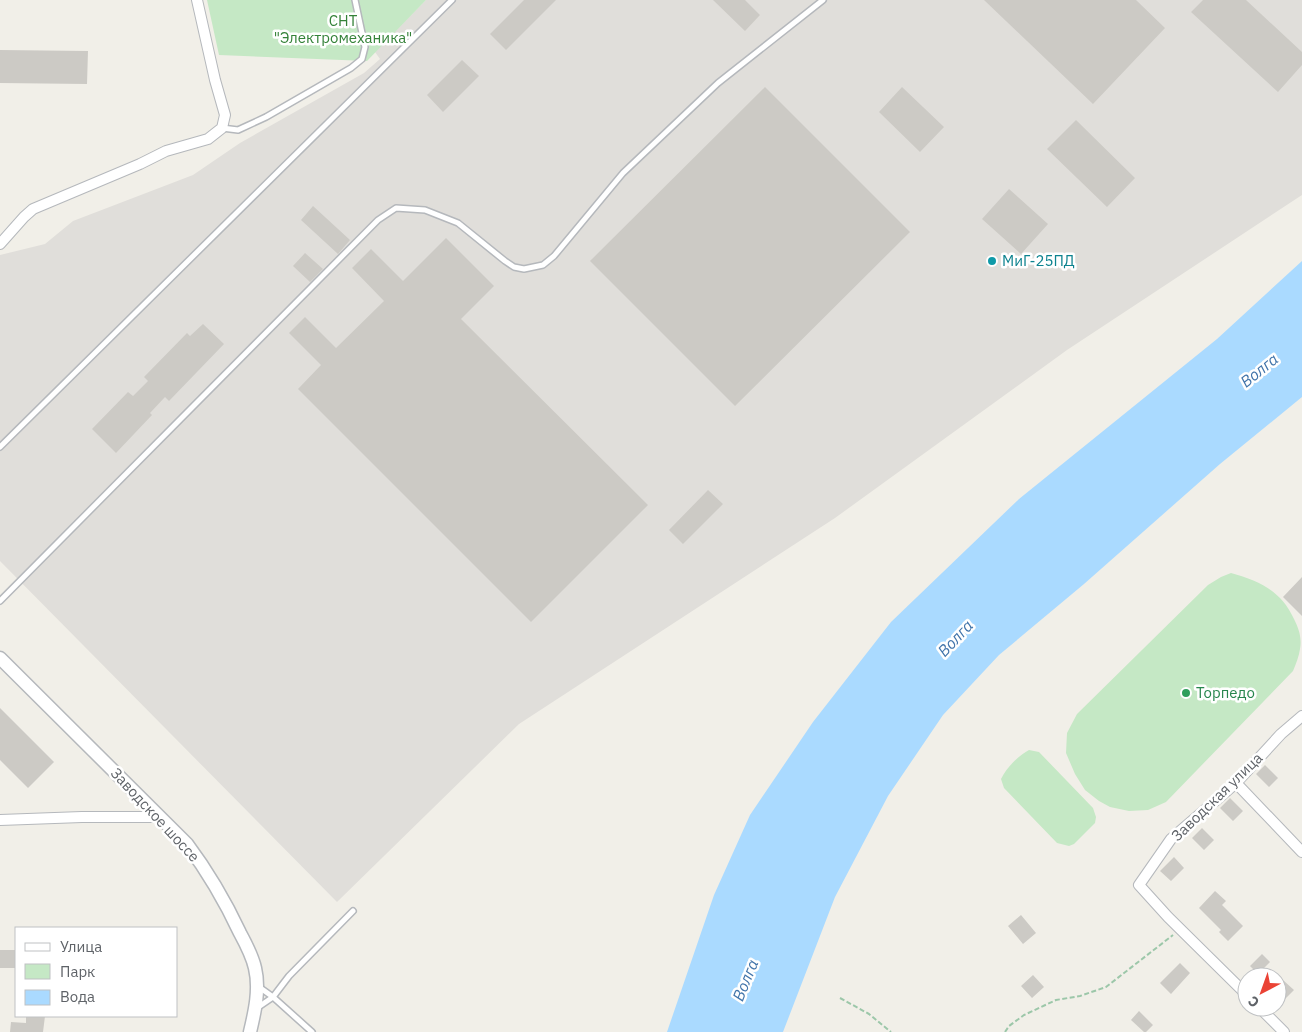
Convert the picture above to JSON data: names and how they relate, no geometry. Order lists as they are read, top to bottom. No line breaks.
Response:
{"streets":{"street":["Заводская улица","Заводское шоссе"]},"water":["Волга"],"parks":["СНТ \"Электромеханика\""],"places":["МиГ-25ПД","Торпедо"],"legend":["Улица","Парк","Вода"],"north":"bottom left"}
